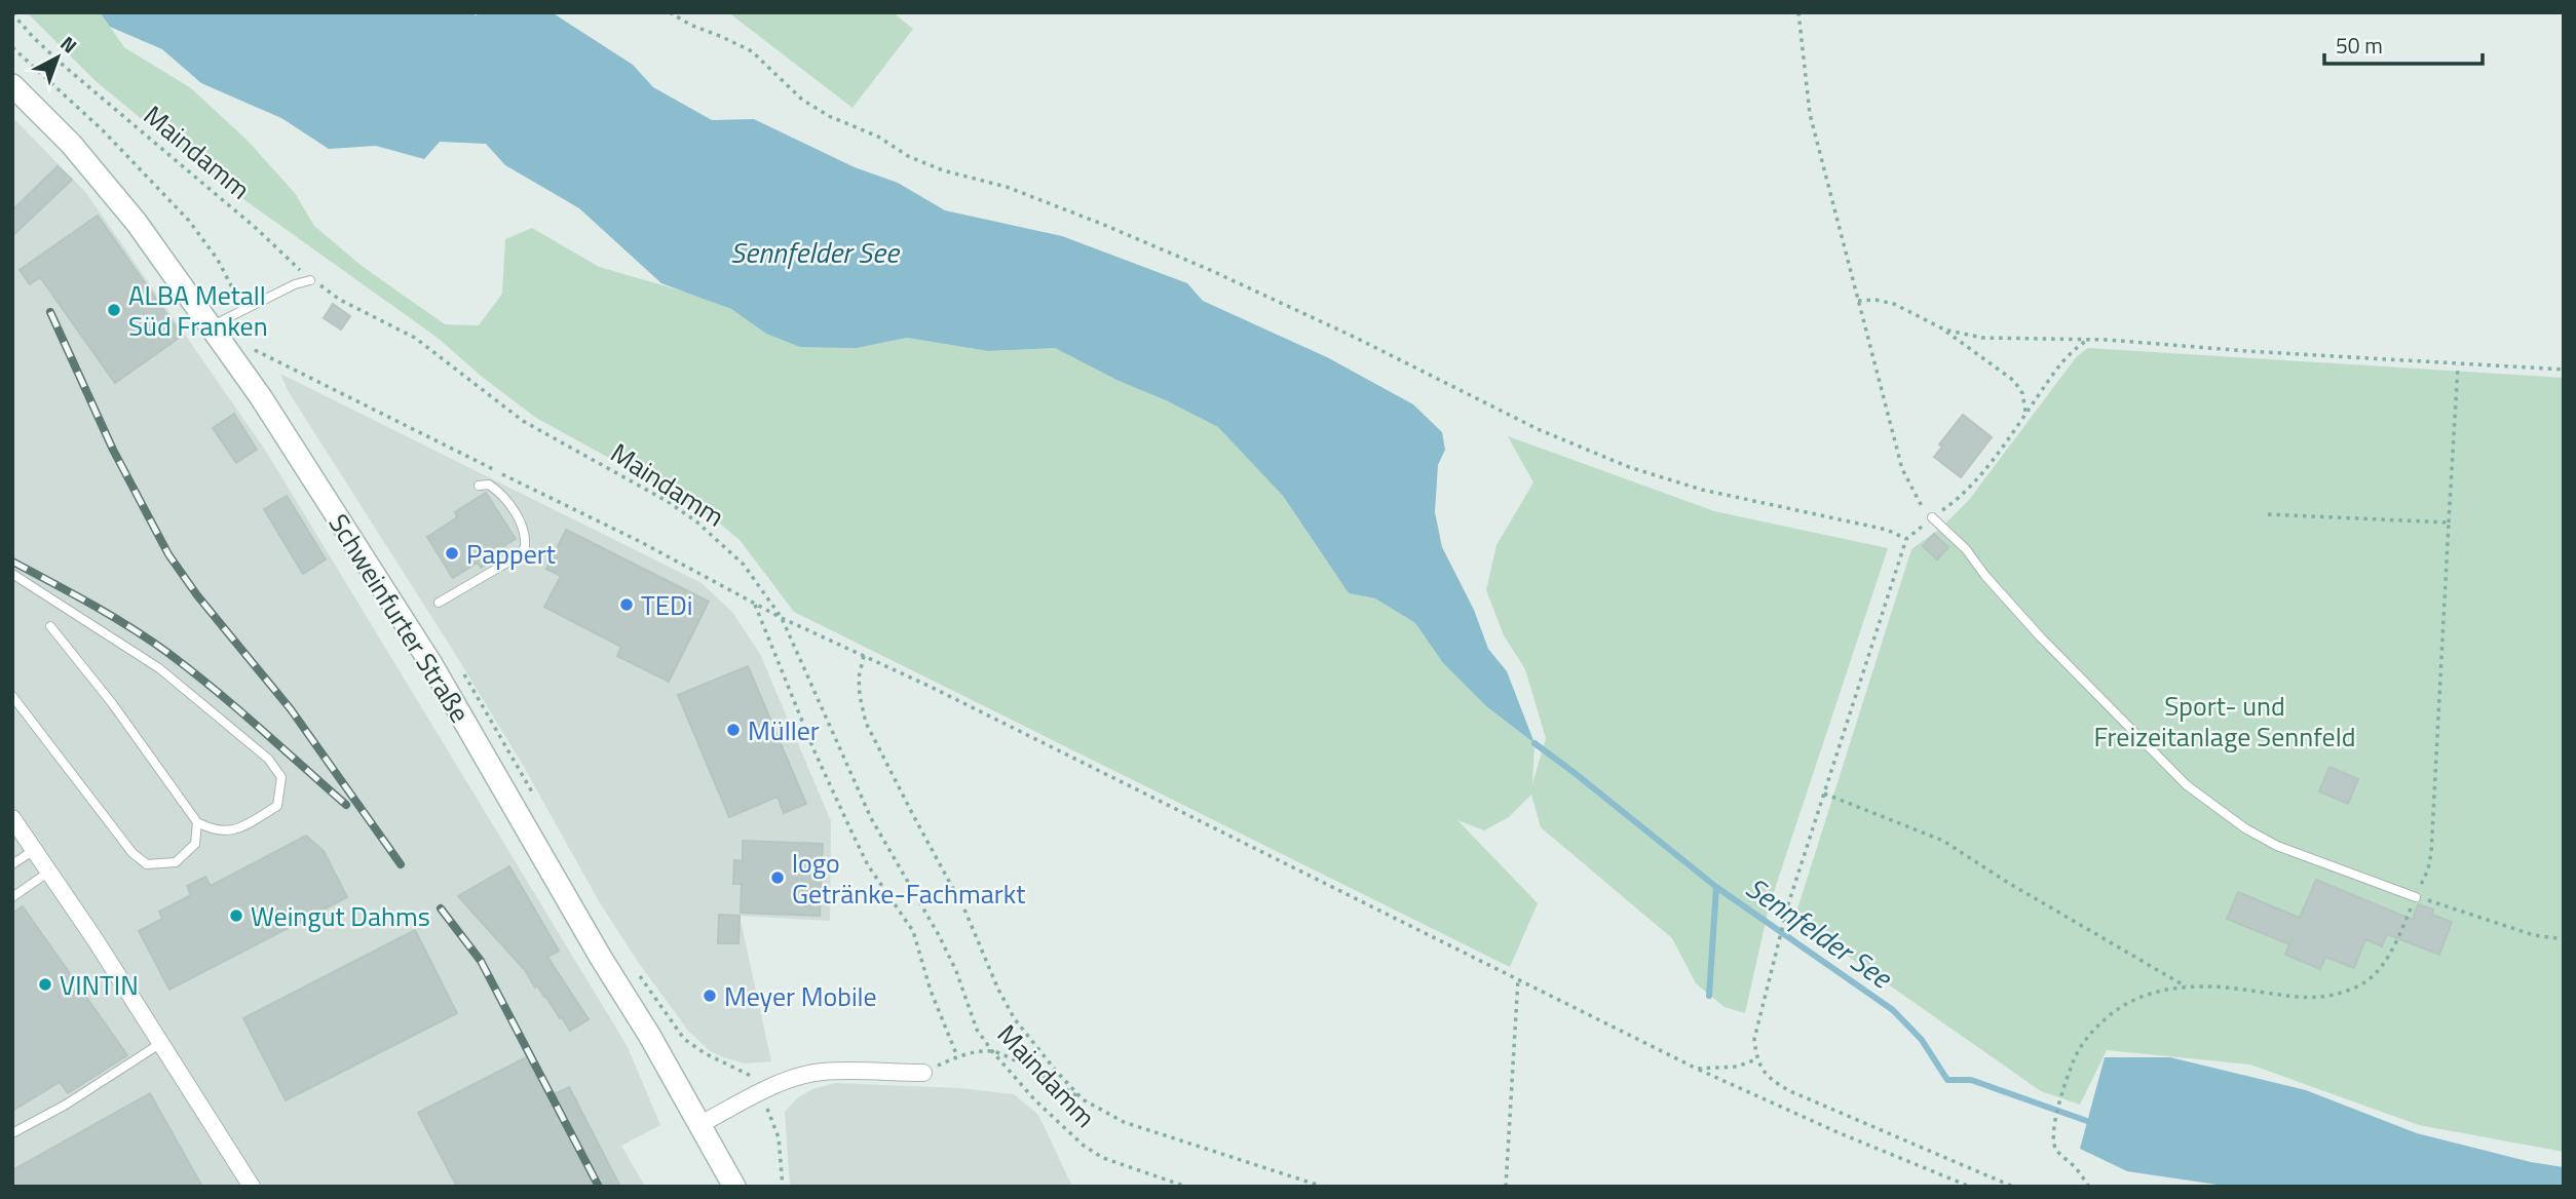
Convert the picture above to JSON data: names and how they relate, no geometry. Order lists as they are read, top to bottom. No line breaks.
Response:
{"streets":{"main road":["Schweinfurter Straße"],"path":["Maindamm"]},"water":["Sennfelder See"],"parks":["Sport- und Freizeitanlage Sennfeld"],"places":["ALBA Metall Süd Franken","Pappert","TEDi","Müller","logo Getränke-Fachmarkt","Weingut Dahms","VINTIN","Meyer Mobile"],"scale_bar":"50 m","north":"top right"}
